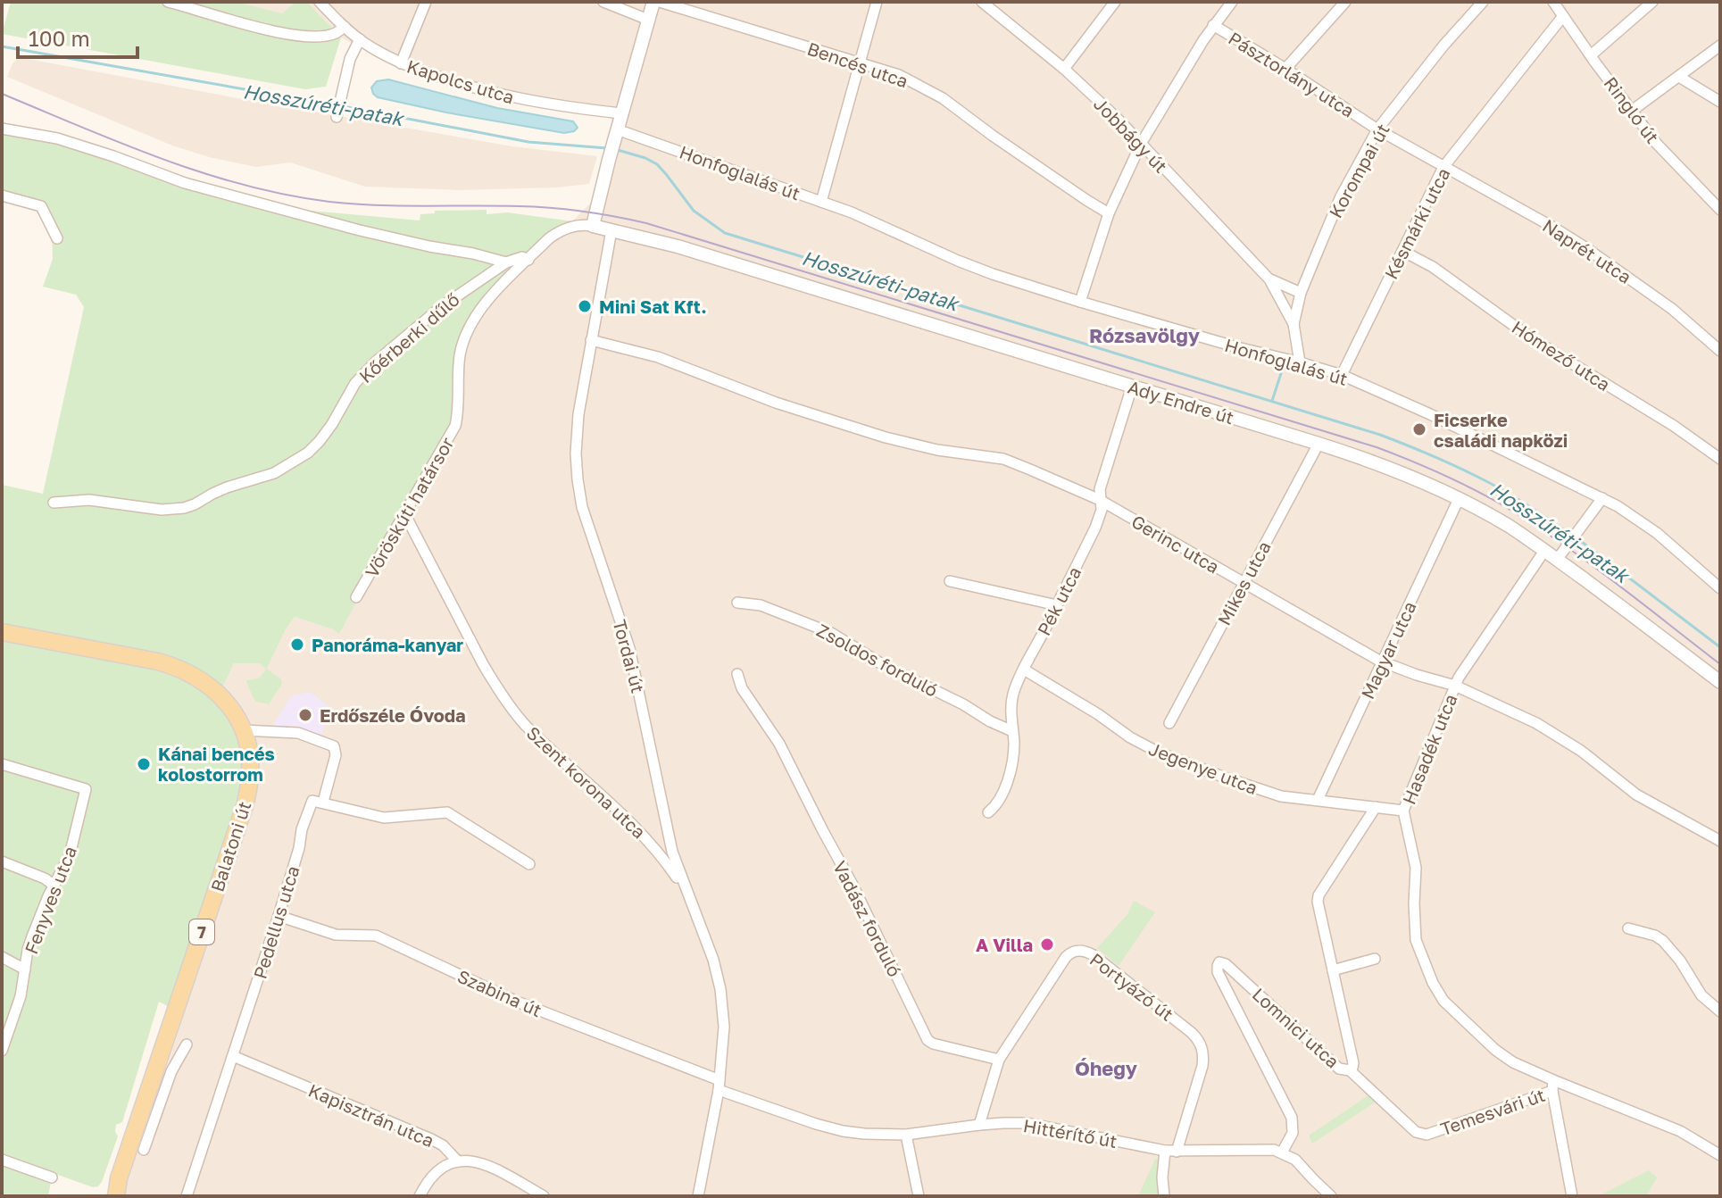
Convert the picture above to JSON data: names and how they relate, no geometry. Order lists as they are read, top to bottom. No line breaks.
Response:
{"streets":{"main road":["Balatoni út","7"],"street":["Bencés utca","Pásztorlány utca","Kapolcs utca","Ringló út","Jobbágy út","Korompai út","Honfoglalás út","Késmárki utca","Naprét utca","Kőérberki dűlő","Hómező utca","Ady Endre út","Vöröskúti határsor","Gerinc utca","Mikes utca","Pék utca","Magyar utca","Tordai út","Zsoldos forduló","Hasadék utca","Jegenye utca","Szent korona utca","Fenyves utca","Vadász forduló","Pedellus utca","Portyázó út","Szabina út","Lomnici utca","Temesvári út","Kapisztrán utca","Hittérítő út"]},"crossings":[["Pásztorlány utca","Korompai út"],["Pásztorlány utca","Késmárki utca"],["Pásztorlány utca","Naprét utca"],["Ringló út","Késmárki utca"],["Jobbágy út","Korompai út"],["Jobbágy út","Honfoglalás út"],["Honfoglalás út","Késmárki utca"],["Késmárki utca","Naprét utca"],["Késmárki utca","Hómező utca"],["Kőérberki dűlő","Vöröskúti határsor"],["Ady Endre út","Vöröskúti határsor"],["Ady Endre út","Mikes utca"],["Ady Endre út","Pék utca"],["Ady Endre út","Magyar utca"],["Ady Endre út","Tordai út"],["Ady Endre út","Hasadék utca"],["Vöröskúti határsor","Szent korona utca"],["Gerinc utca","Mikes utca"],["Gerinc utca","Pék utca"],["Gerinc utca","Magyar utca"],["Gerinc utca","Tordai út"],["Gerinc utca","Hasadék utca"],["Pék utca","Zsoldos forduló"],["Pék utca","Jegenye utca"],["Magyar utca","Jegenye utca"],["Tordai út","Szent korona utca"],["Tordai út","Szabina út"],["Tordai út","Hittérítő út"],["Hasadék utca","Jegenye utca"],["Hasadék utca","Temesvári út"],["Jegenye utca","Lomnici utca"],["Balatoni út","Pedellus utca"],["Vadász forduló","Portyázó út"],["Pedellus utca","Szabina út"],["Pedellus utca","Kapisztrán utca"],["Portyázó út","Hittérítő út"],["Szabina út","Hittérítő út"],["Lomnici utca","Temesvári út"],["Lomnici utca","Hittérítő út"]],"districts":["Rózsavölgy","Óhegy"],"water":["Hosszúréti-patak"],"places":["Mini Sat Kft.","Ficserke családi napközi","Panoráma-kanyar","Erdőszéle Óvoda","Kánai bencés kolostorrom","A Villa"],"scale_bar":"100 m"}
